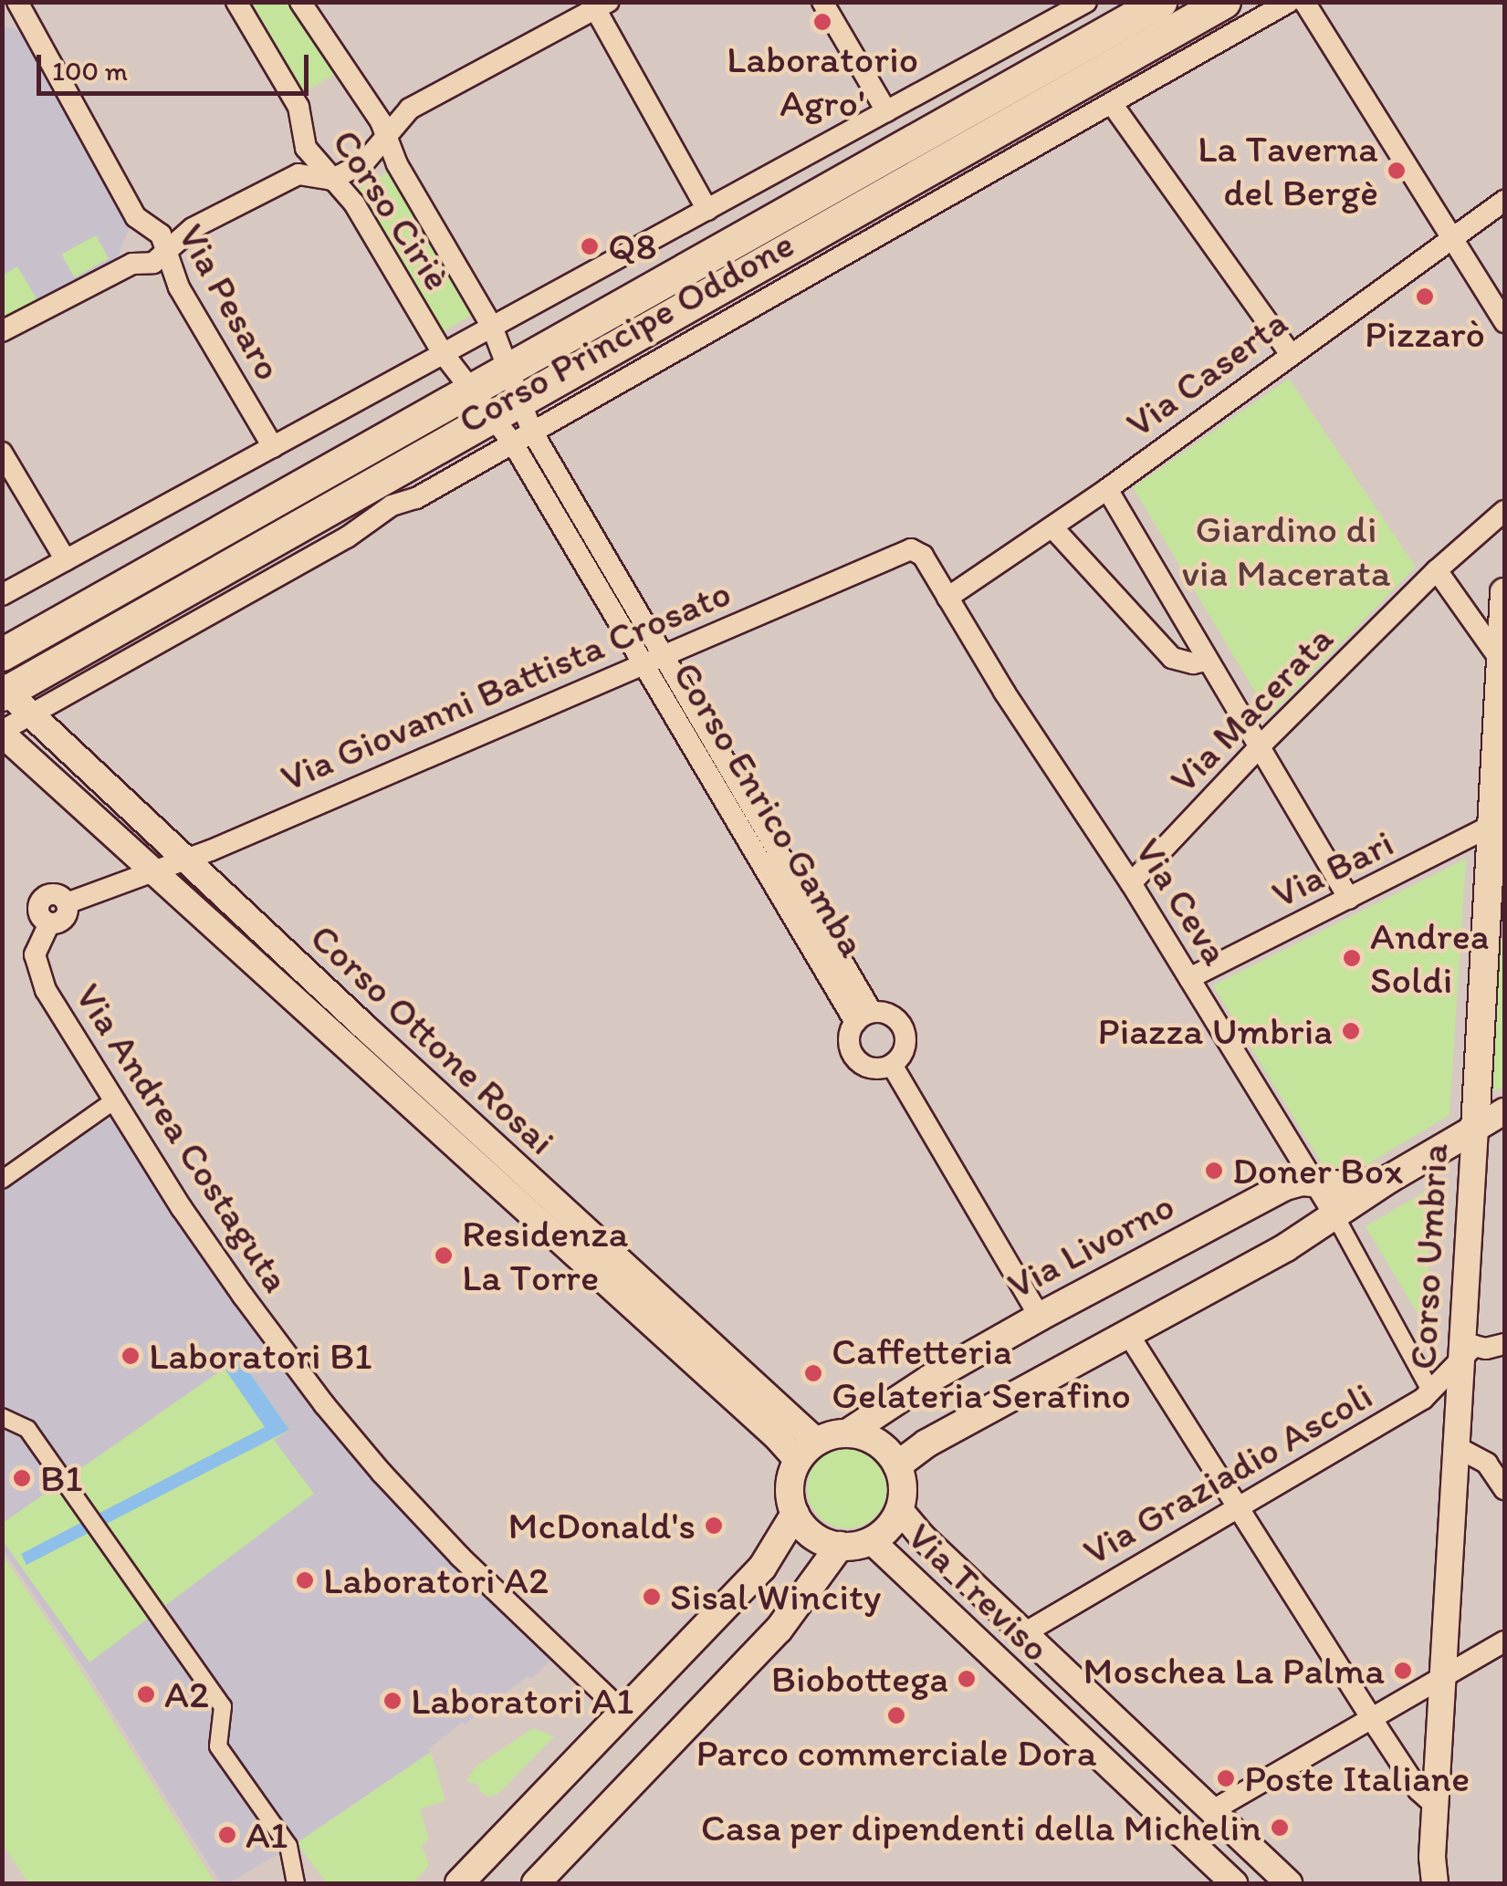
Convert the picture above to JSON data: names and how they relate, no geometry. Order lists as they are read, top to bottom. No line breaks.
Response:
{"streets":{"main road":["Corso Principe Oddone","Via Livorno","Corso Umbria"],"street":["Corso Ciriè","Via Pesaro","Via Caserta","Via Giovanni Battista Crosato","Via Macerata","Corso Enrico Gamba","Via Bari","Via Ceva","Corso Ottone Rosai","Via Andrea Costaguta","Via Graziadio Ascoli","Via Treviso"]},"crossings":[["Corso Ciriè","Corso Principe Oddone"],["Corso Ciriè","Corso Enrico Gamba"],["Via Pesaro","Corso Principe Oddone"],["Corso Principe Oddone","Corso Enrico Gamba"],["Corso Principe Oddone","Corso Ottone Rosai"],["Via Caserta","Via Giovanni Battista Crosato"],["Via Caserta","Via Ceva"],["Via Giovanni Battista Crosato","Corso Enrico Gamba"],["Via Giovanni Battista Crosato","Via Ceva"],["Via Giovanni Battista Crosato","Corso Ottone Rosai"],["Via Giovanni Battista Crosato","Via Andrea Costaguta"],["Via Macerata","Via Ceva"],["Via Bari","Via Ceva"],["Via Bari","Corso Umbria"],["Via Ceva","Via Livorno"],["Via Ceva","Via Graziadio Ascoli"],["Corso Ottone Rosai","Via Livorno"],["Corso Ottone Rosai","Via Treviso"],["Via Livorno","Corso Umbria"],["Via Livorno","Via Treviso"],["Corso Umbria","Via Graziadio Ascoli"],["Via Graziadio Ascoli","Via Treviso"]],"parks":["Giardino di via Macerata"],"places":["Laboratorio Agro'","La Taverna del Bergè","Q8","Pizzarò","Andrea Soldi","Piazza Umbria","Doner Box","Residenza La Torre","Laboratori B1","Caffetteria Gelateria Serafino","B1","McDonald's","Laboratori A2","Sisal Wincity","Moschea La Palma","Biobottega","A2","Laboratori A1","Parco commerciale Dora","Poste Italiane","Casa per dipendenti della Michelin","A1"],"scale_bar":"100 m"}
